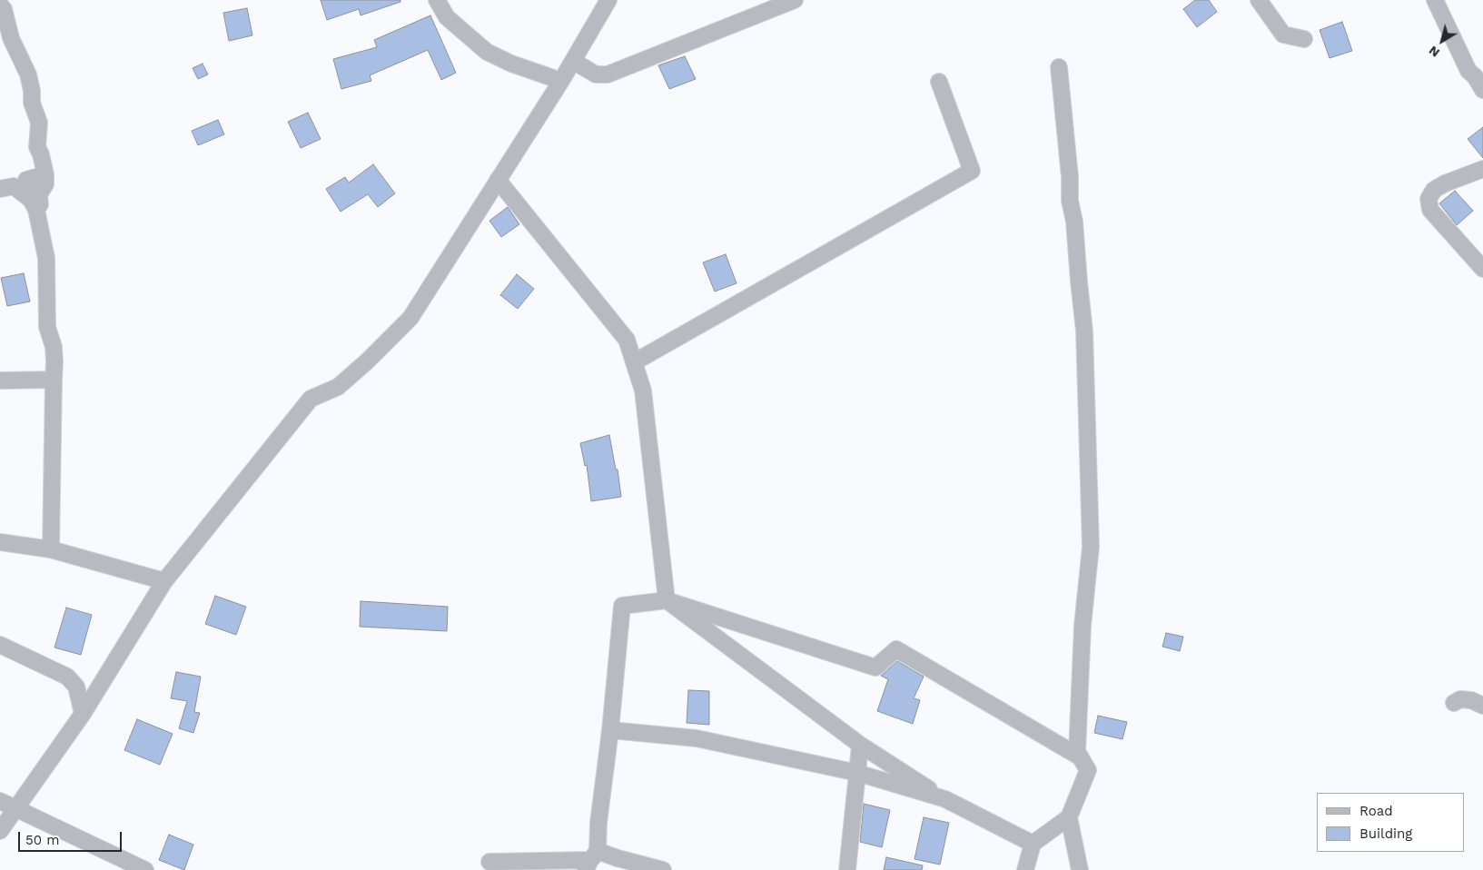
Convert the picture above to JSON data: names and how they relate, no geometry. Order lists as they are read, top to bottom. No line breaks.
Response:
{"legend":["Road","Building"],"scale_bar":"50 m","north":"bottom left"}
